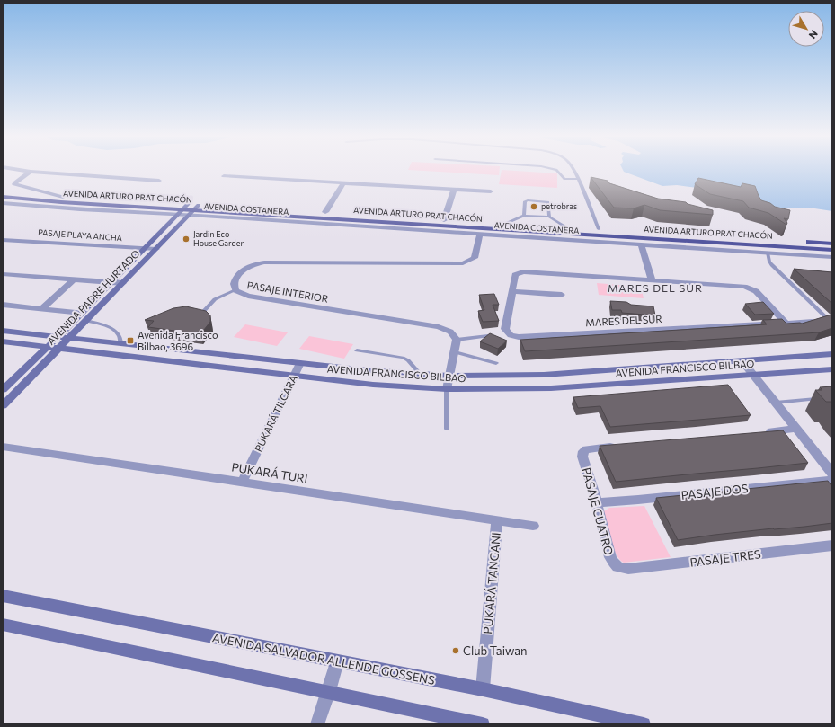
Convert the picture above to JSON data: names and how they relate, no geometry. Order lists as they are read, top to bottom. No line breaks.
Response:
{"streets":{"main road":["AVENIDA ARTURO PRAT CHACÓN","AVENIDA PADRE HURTADO","AVENIDA FRANCISCO BILBAO","AVENIDA SALVADOR ALLENDE GOSSENS"],"street":["AVENIDA COSTANERA","PASAJE PLAYA ANCHA","PASAJE INTERIOR","MARES DEL SUR","PUKARÁ TILCARA","PUKARÁ TURI","PASAJE DOS","PASAJE CUATRO","PASAJE TRES","PUKARÁ TANGANI"]},"crossings":[["AVENIDA ARTURO PRAT CHACÓN","AVENIDA COSTANERA"],["AVENIDA ARTURO PRAT CHACÓN","AVENIDA PADRE HURTADO"],["AVENIDA COSTANERA","PASAJE INTERIOR"],["AVENIDA COSTANERA","AVENIDA PADRE HURTADO"],["PASAJE PLAYA ANCHA","AVENIDA PADRE HURTADO"],["AVENIDA PADRE HURTADO","AVENIDA FRANCISCO BILBAO"],["AVENIDA FRANCISCO BILBAO","PUKARÁ TILCARA"],["PUKARÁ TILCARA","PUKARÁ TURI"],["PUKARÁ TURI","PUKARÁ TANGANI"],["PASAJE DOS","PASAJE CUATRO"],["PASAJE CUATRO","PASAJE TRES"],["PUKARÁ TANGANI","AVENIDA SALVADOR ALLENDE GOSSENS"]],"districts":["MARES DEL SUR"],"places":{"other":["petrobras","Jardin Eco House Garden","Club Taiwan"],"transit":["Avenida Francisco Bilbao, 3696"]},"north":"bottom right"}
